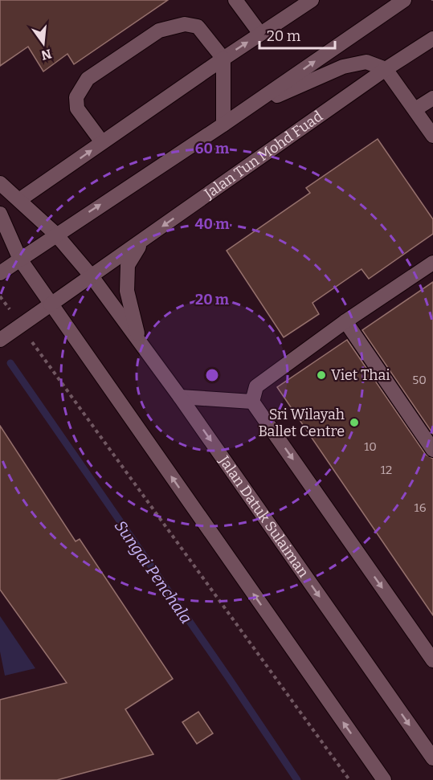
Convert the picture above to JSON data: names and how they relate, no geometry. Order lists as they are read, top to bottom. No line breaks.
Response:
{"streets":{"main road":["Jalan Tun Mohd Fuad","Jalan Datuk Sulaiman"]},"crossings":[["Jalan Tun Mohd Fuad","Jalan Datuk Sulaiman"]],"water":["Sungai Penchala"],"places":["Viet Thai","Sri Wilayah Ballet Centre"],"house_numbers":["50","10","12","16"],"scale_bar":"20 m","north":"bottom","rings":["60 m","40 m","20 m"]}
